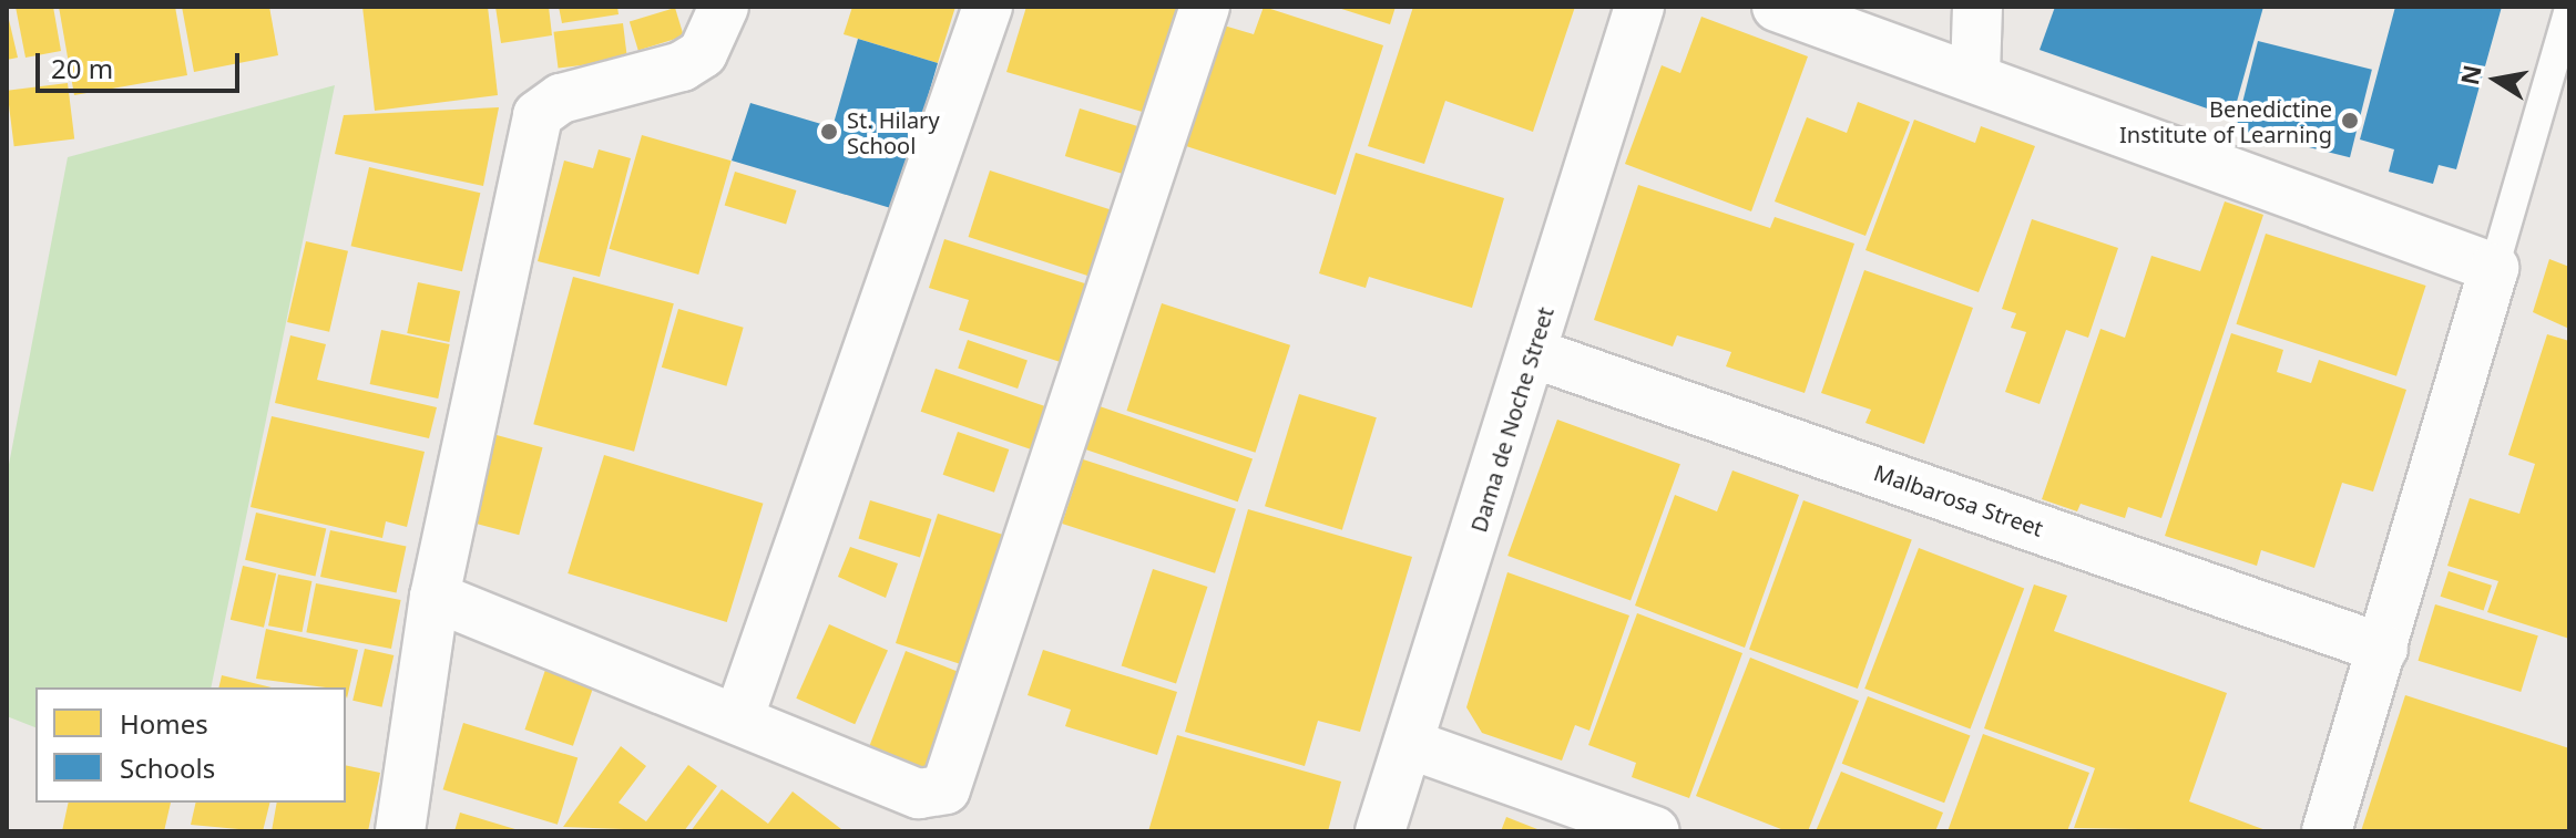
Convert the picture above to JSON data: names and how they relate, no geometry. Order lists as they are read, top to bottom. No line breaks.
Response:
{"streets":{"street":["Dama de Noche Street","Malbarosa Street"]},"crossings":[["Dama de Noche Street","Malbarosa Street"]],"places":["Benedictine Institute of Learning","St. Hilary School"],"legend":["Homes","Schools"],"scale_bar":"20 m","north":"left"}
